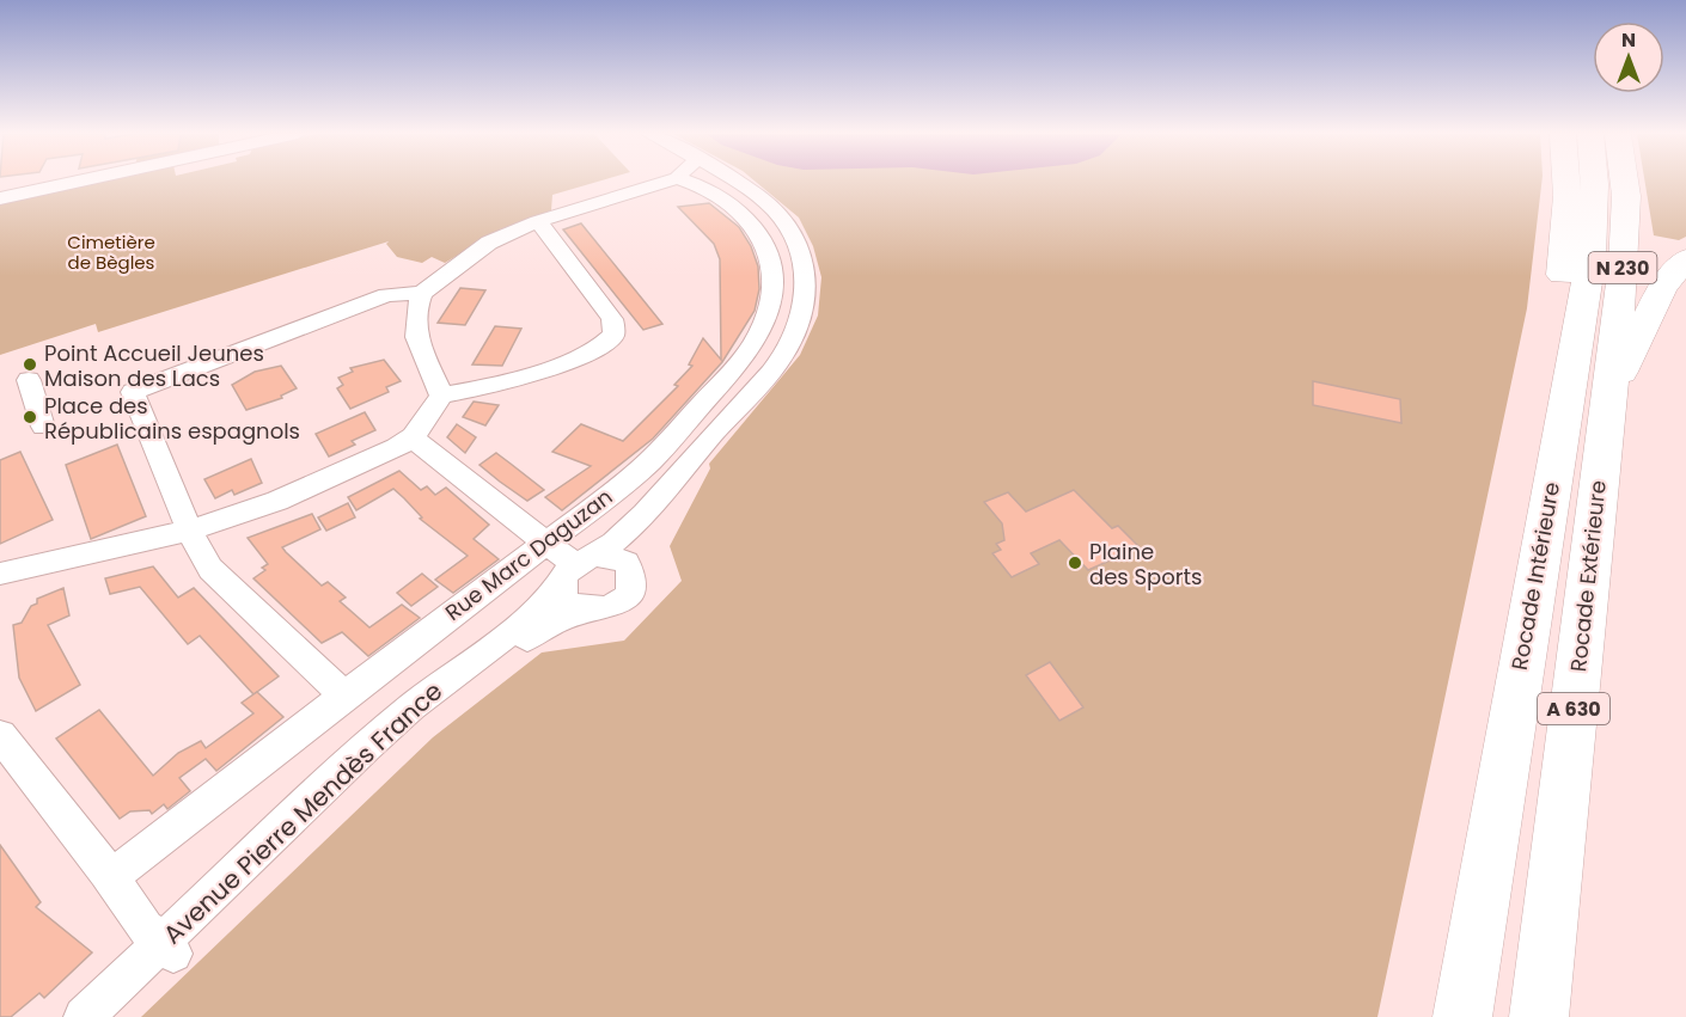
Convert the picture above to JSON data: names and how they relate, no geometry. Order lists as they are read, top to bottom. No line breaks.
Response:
{"streets":{"highway":["N 230","Rocade Intérieure","Rocade Extérieure","A 630"],"street":["Rue Marc Daguzan","Avenue Pierre Mendès France"]},"crossings":[["Rocade Intérieure","Rocade Extérieure"]],"parks":["Cimetière de Bègles"],"places":["Point Accueil Jeunes Maison des Lacs","Place des Républicains espagnols","Plaine des Sports"],"north":"top"}
